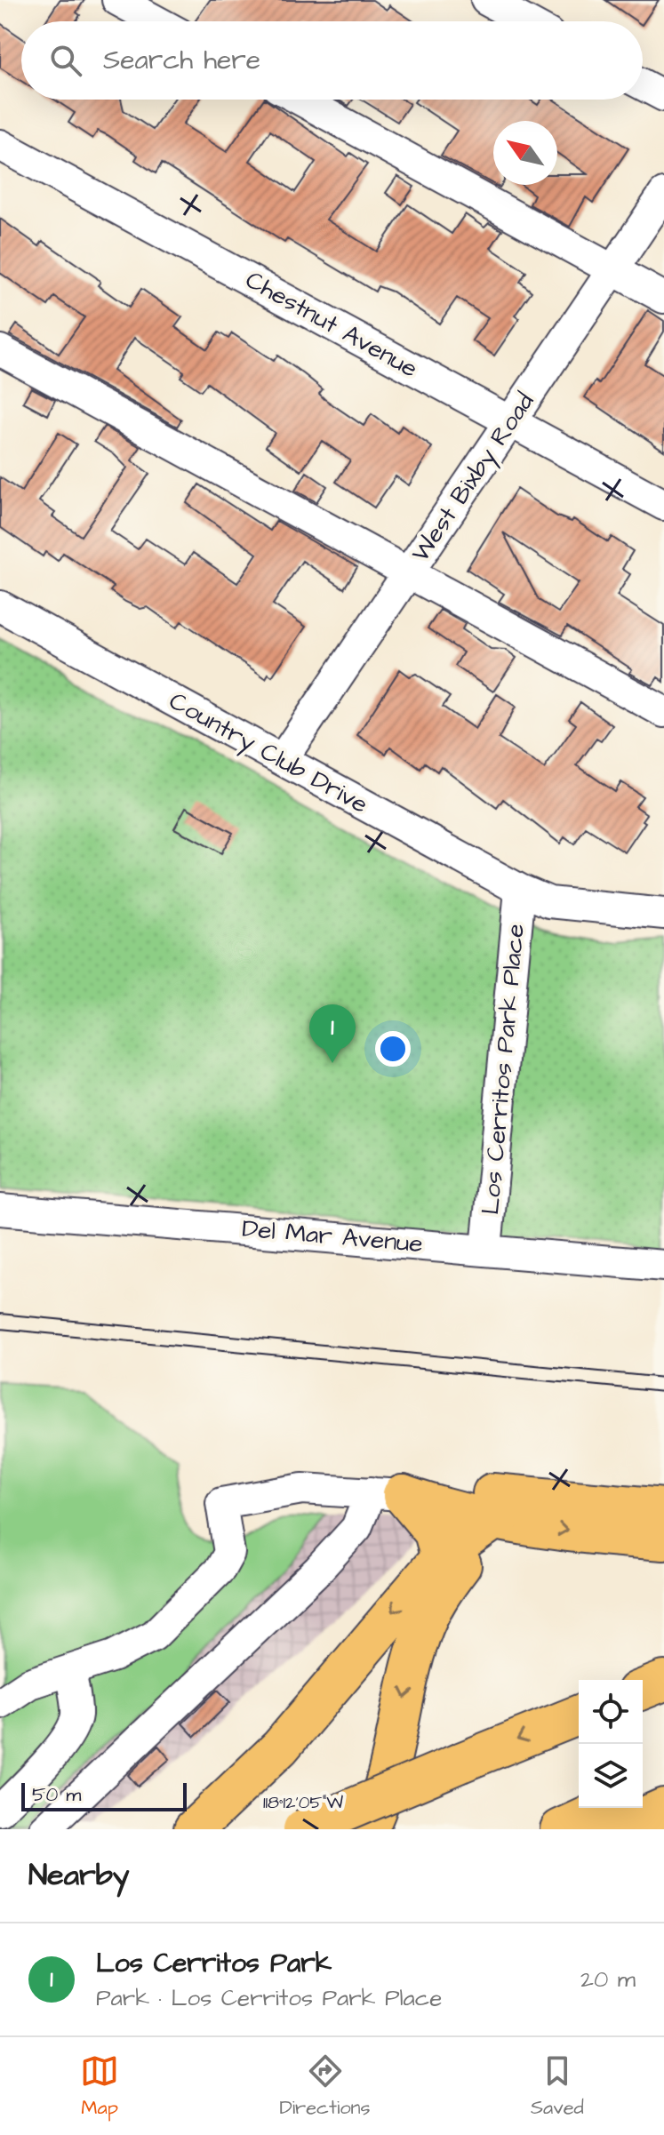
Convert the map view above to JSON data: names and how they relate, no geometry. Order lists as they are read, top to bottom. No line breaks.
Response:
{"streets":{"street":["Chestnut Avenue","West Bixby Road","Country Club Drive","Los Cerritos Park Place","Del Mar Avenue"]},"crossings":[["Chestnut Avenue","West Bixby Road"],["West Bixby Road","Country Club Drive"],["Country Club Drive","Los Cerritos Park Place"],["Los Cerritos Park Place","Del Mar Avenue"]],"scale_bar":"50 m","north":"top left","page":{"search":"Search here","pins":"1","scale":"50 m","heading":"Nearby","list":[{"mark":"1","name":"Los Cerritos Park","note":"Park · Los Cerritos Park Place","value":"20 m"}],"nav":["Map","Directions","Saved"]},"coordinates":["118°12'05\"W"]}
